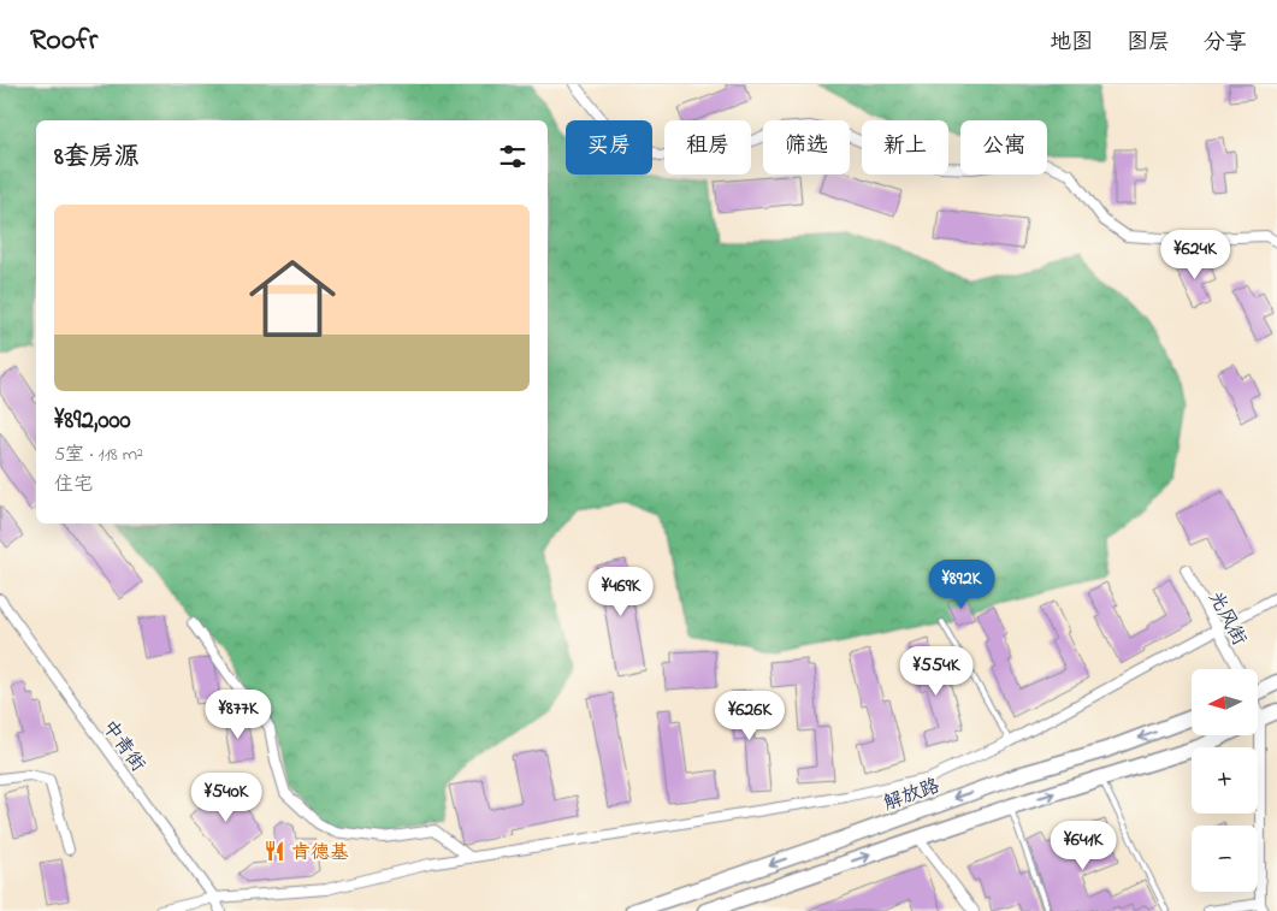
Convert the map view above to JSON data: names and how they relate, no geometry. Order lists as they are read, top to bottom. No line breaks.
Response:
{"streets":{"main road":["解放路"],"street":["光风街","中青街"]},"places":{"restaurant":["肯德基"]},"north":"left","page":{"header":"Roofr","nav":["地图","图层","分享"],"chip":["买房","租房","筛选","新上","公寓"],"heading":"8套房源","list":[{"name":"¥892,000","note":"5室 · 118 m² · 住宅"}],"price":["¥624K","¥892K","¥469K","¥554K","¥877K","¥626K","¥540K","¥641K"],"map_buttons":["+","−"]}}
